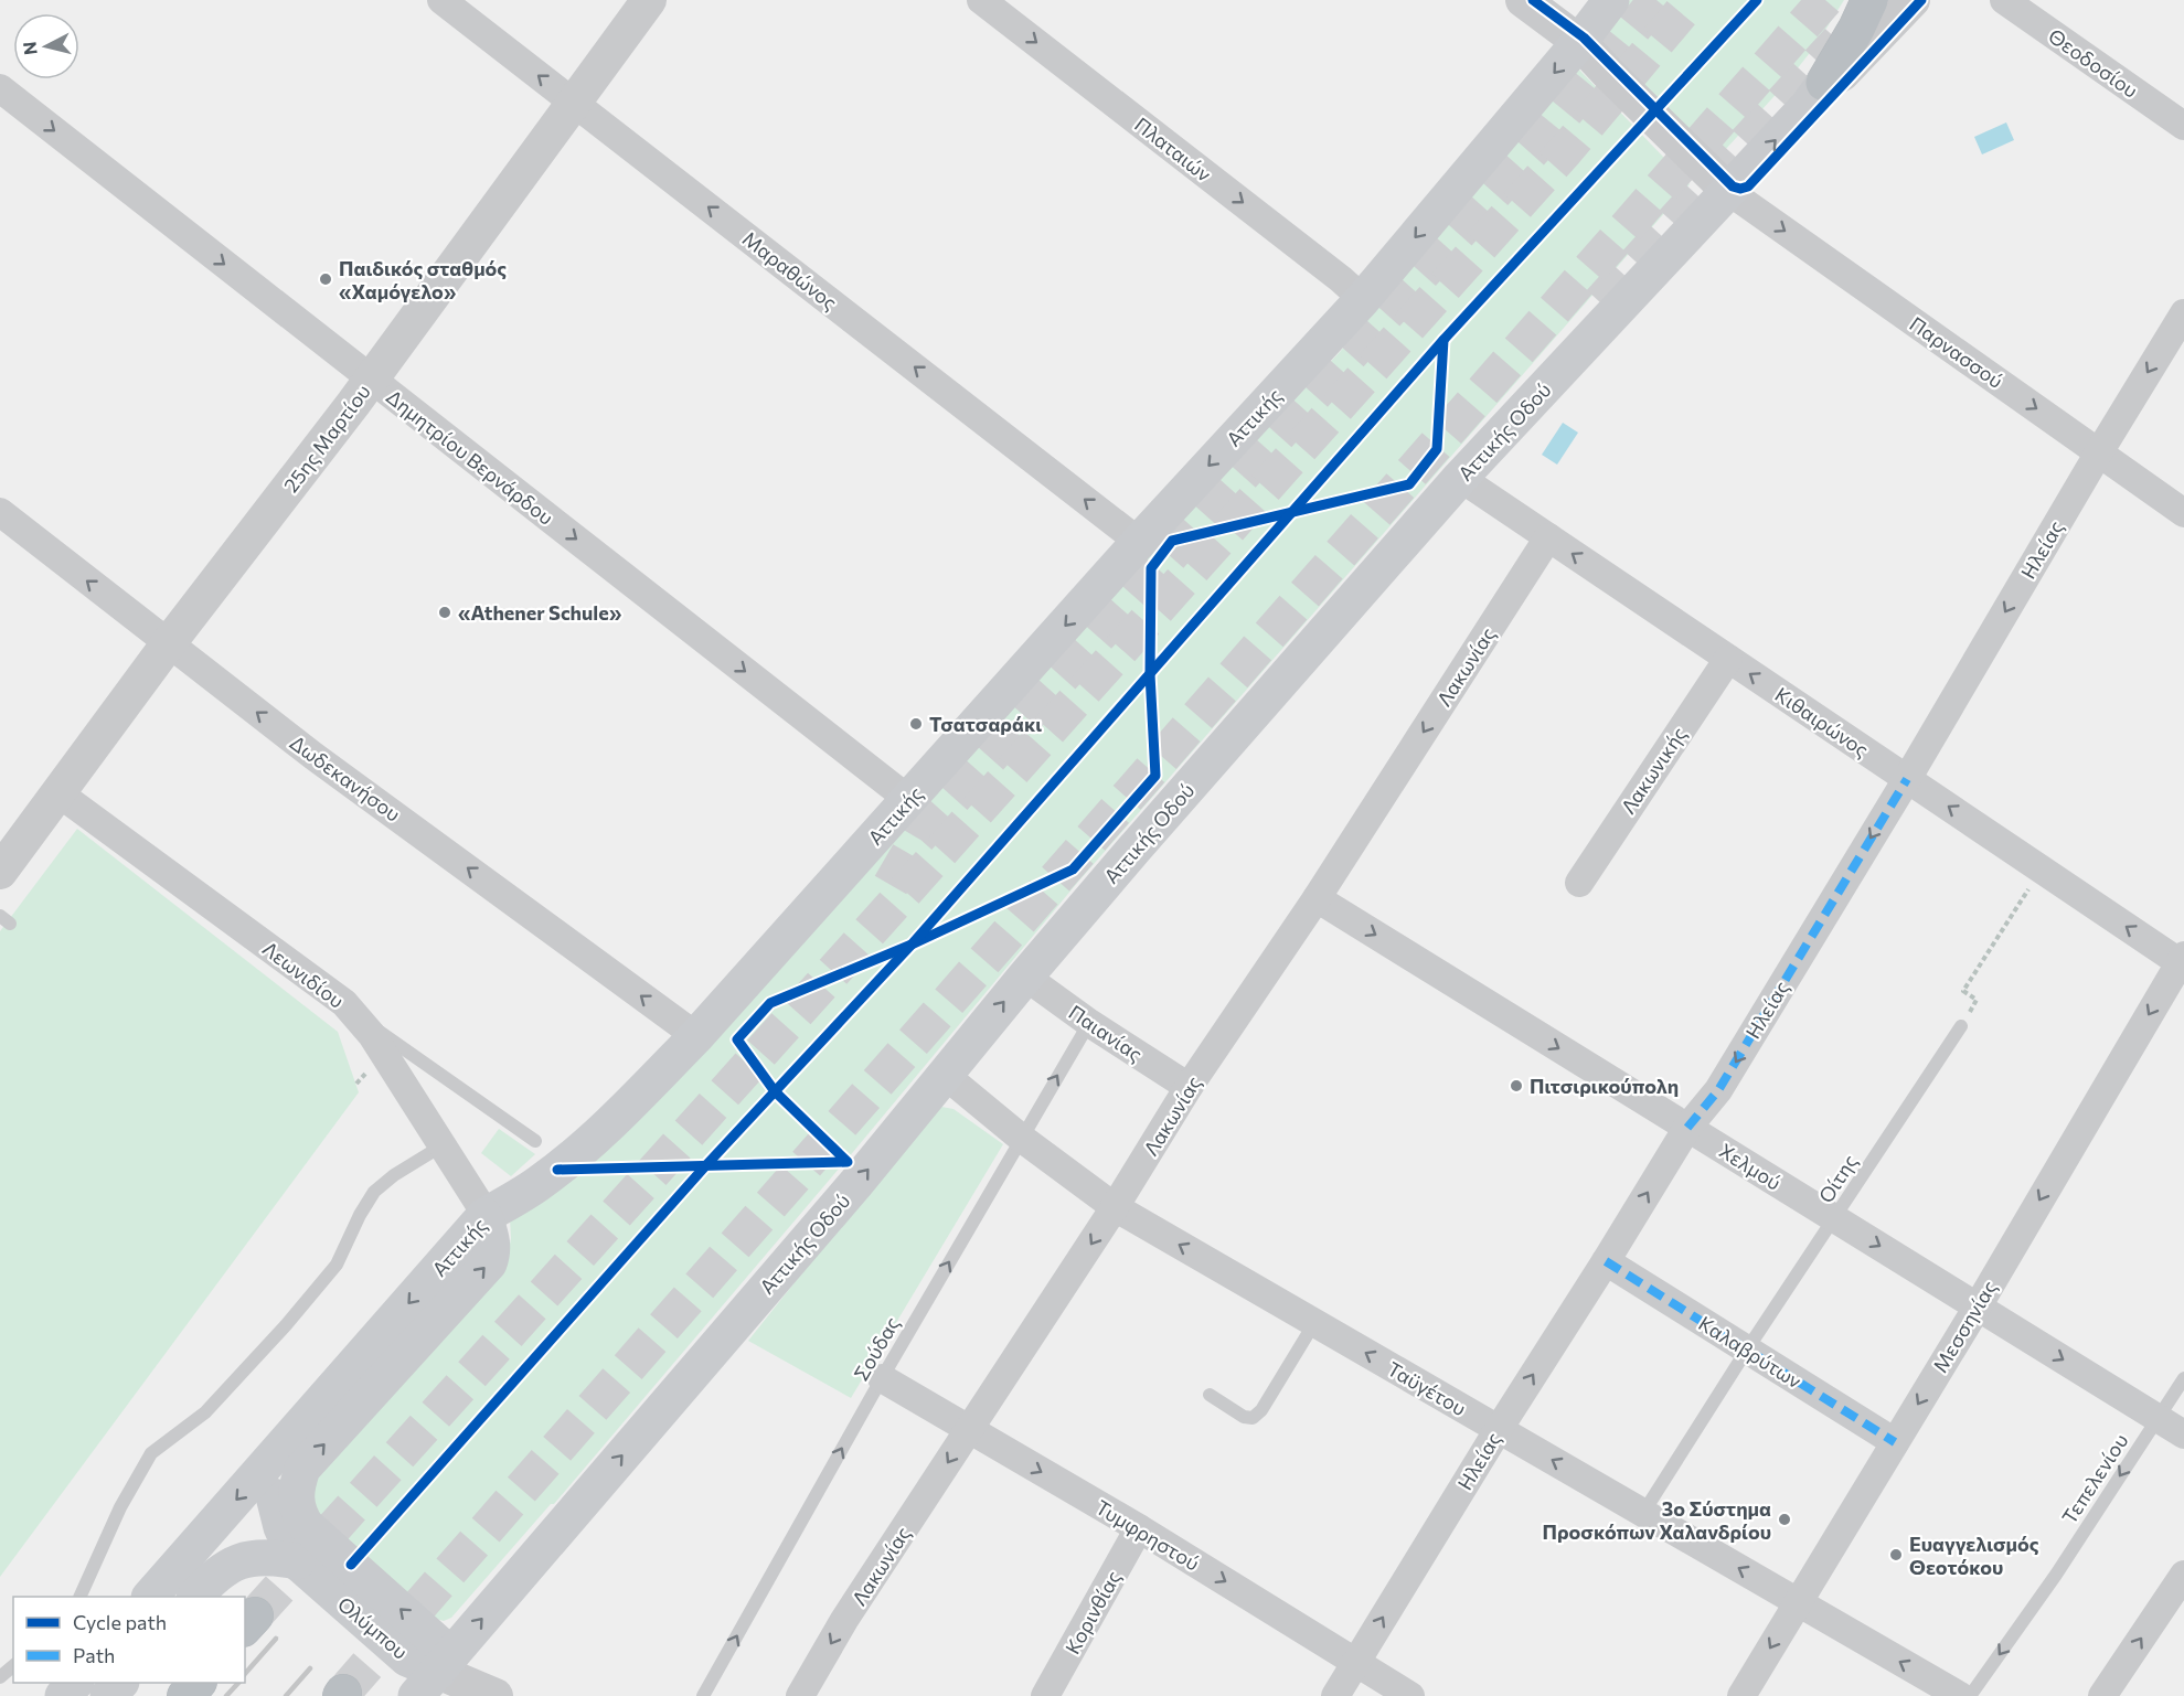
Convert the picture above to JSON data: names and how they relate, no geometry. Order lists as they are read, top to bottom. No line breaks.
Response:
{"streets":{"main road":["Αττικής","Αττικής Οδού","Ολύμπου"],"street":["Θεοδοσίου","Πλαταιών","Μαραθώνος","Παρνασσού","25ης Μαρτίου","Δημητρίου Βερνάρδου","Ηλείας","Λακωνίας","Κιθαιρώνος","Λακωνικής","Δωδεκανήσου","Λεωνιδίου","Παιανίας","Χελμού","Μεσσηνίας","Καλαβρύτων","Ταϋγέτου","Τυμφρηστού","Κορινθίας"],"lane":["Οίτης","Σούδας","Τεπελενίου"]},"crossings":[["Πλαταιών","Αττικής"],["Μαραθώνος","Αττικής"],["Μαραθώνος","25ης Μαρτίου"],["Παρνασσού","Αττικής Οδού"],["Παρνασσού","Ηλείας"],["Αττικής","Δημητρίου Βερνάρδου"],["Αττικής","Δωδεκανήσου"],["Αττικής","Λεωνιδίου"],["Αττικής Οδού","Κιθαιρώνος"],["Αττικής Οδού","Παιανίας"],["Αττικής Οδού","Ταϋγέτου"],["Αττικής Οδού","Ολύμπου"],["25ης Μαρτίου","Δημητρίου Βερνάρδου"],["25ης Μαρτίου","Δωδεκανήσου"],["25ης Μαρτίου","Λεωνιδίου"],["Ηλείας","Κιθαιρώνος"],["Ηλείας","Χελμού"],["Ηλείας","Καλαβρύτων"],["Ηλείας","Ταϋγέτου"],["Ηλείας","Τυμφρηστού"],["Λακωνίας","Κιθαιρώνος"],["Λακωνίας","Παιανίας"],["Λακωνίας","Χελμού"],["Λακωνίας","Ταϋγέτου"],["Λακωνίας","Τυμφρηστού"],["Κιθαιρώνος","Λακωνικής"],["Κιθαιρώνος","Μεσσηνίας"],["Παιανίας","Σούδας"],["Χελμού","Οίτης"],["Χελμού","Μεσσηνίας"],["Χελμού","Τεπελενίου"],["Οίτης","Καλαβρύτων"],["Οίτης","Ταϋγέτου"],["Μεσσηνίας","Καλαβρύτων"],["Μεσσηνίας","Ταϋγέτου"],["Σούδας","Ταϋγέτου"],["Σούδας","Τυμφρηστού"],["Τυμφρηστού","Κορινθίας"]],"one_way":["Πλαταιών","Μαραθώνος","Παρνασσού","Αττικής","Αττικής Οδού","Δημητρίου Βερνάρδου","Λακωνίας","Κιθαιρώνος","Δωδεκανήσου","Χελμού","Μεσσηνίας","Σούδας","Ταϋγέτου","Τεπελενίου","Τυμφρηστού"],"places":["Παιδικός σταθμός «Χαμόγελο»","«Athener Schule»","Τσατσαράκι","Πιτσιρικούπολη","3ο Σύστημα Προσκόπων Χαλανδρίου","Ευαγγελισμός Θεοτόκου"],"legend":["Cycle path","Path"],"north":"left"}
